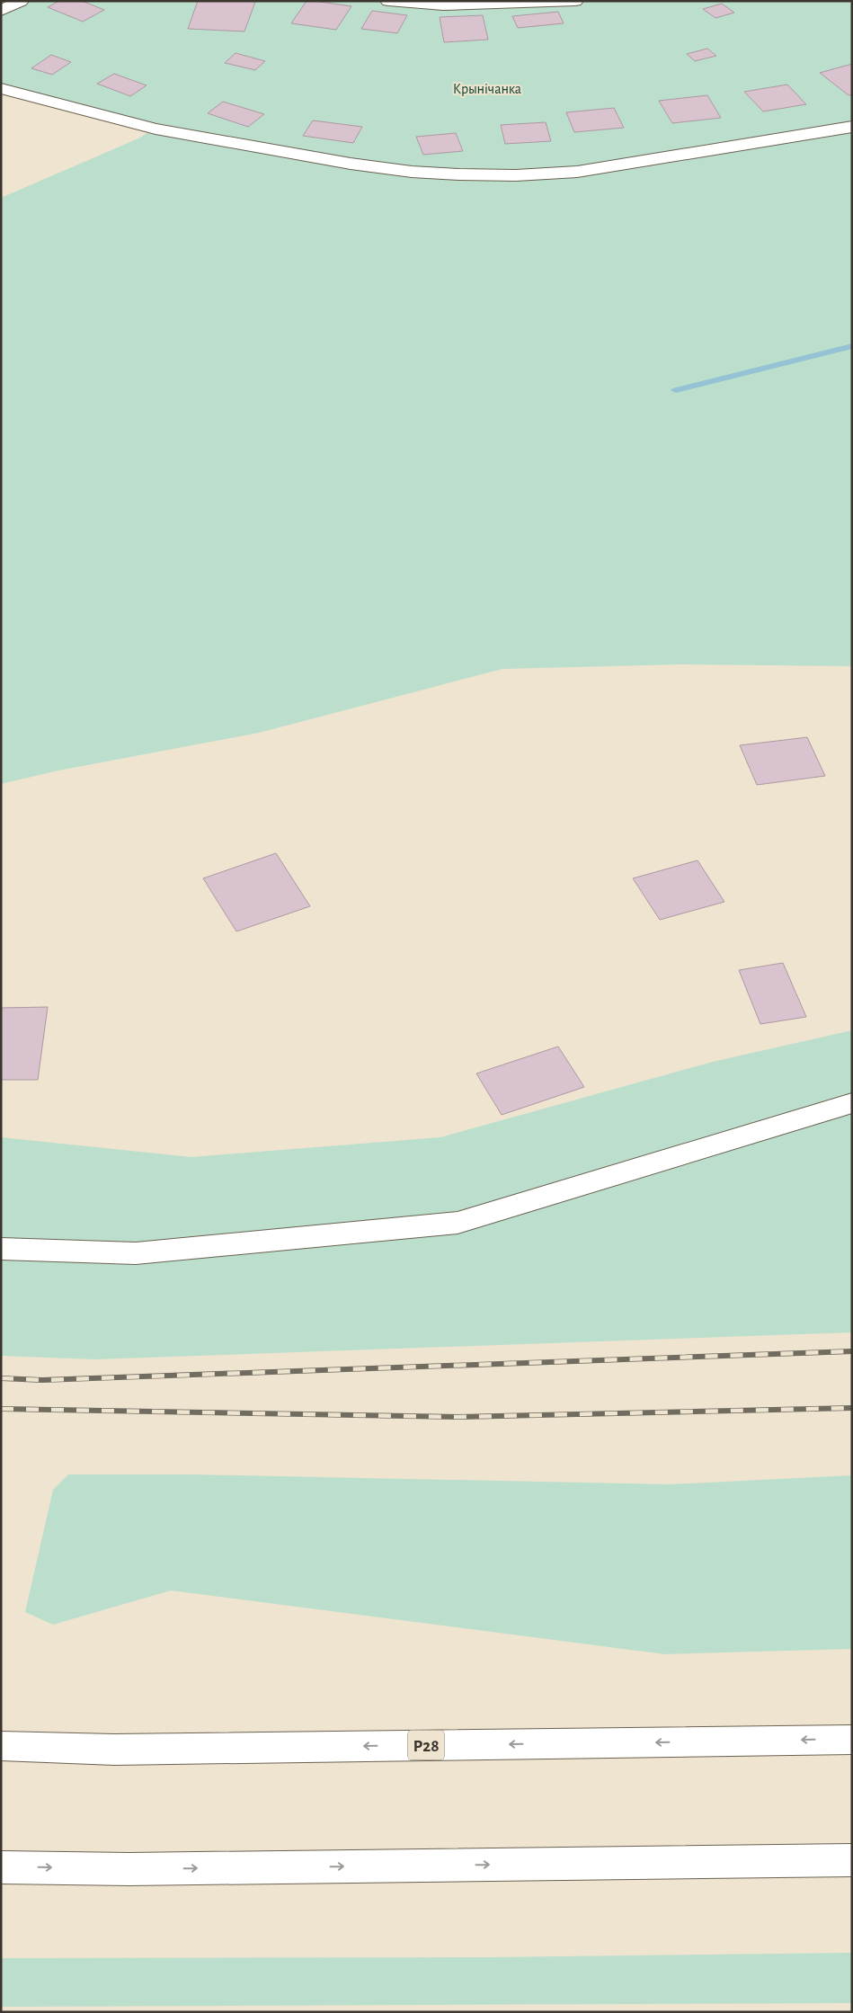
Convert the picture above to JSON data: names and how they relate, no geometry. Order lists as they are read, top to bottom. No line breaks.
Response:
{"streets":{"main road":["Р28"]},"parks":["Крынічанка"]}
